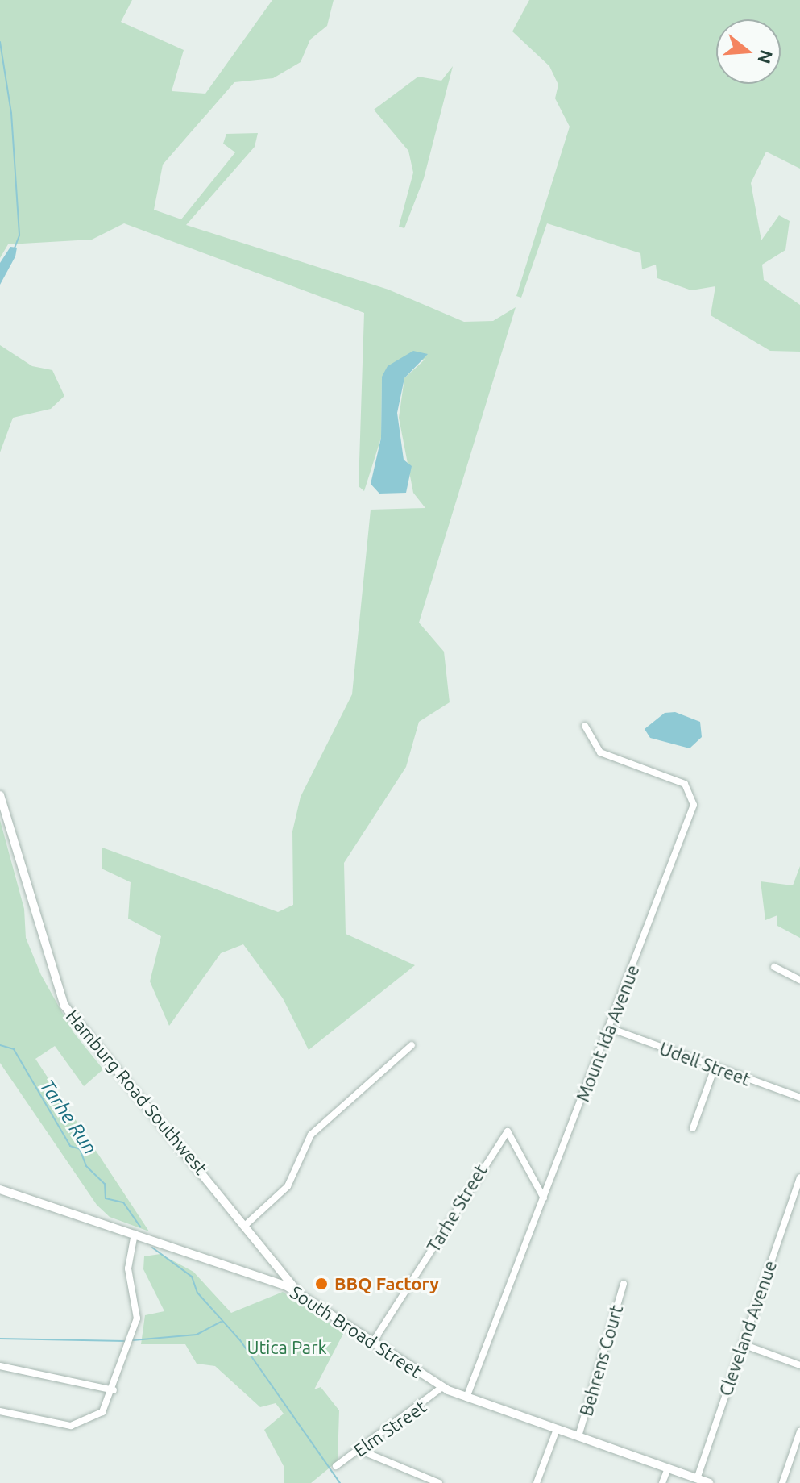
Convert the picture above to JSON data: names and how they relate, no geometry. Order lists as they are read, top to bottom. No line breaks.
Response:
{"streets":{"street":["Mount Ida Avenue","Udell Street","Hamburg Road Southwest","Tarhe Street","Cleveland Avenue","South Broad Street","Behrens Court","Elm Street"]},"crossings":[["Mount Ida Avenue","Udell Street"],["Mount Ida Avenue","Tarhe Street"],["Mount Ida Avenue","South Broad Street"],["Hamburg Road Southwest","South Broad Street"],["Tarhe Street","South Broad Street"],["Cleveland Avenue","South Broad Street"],["South Broad Street","Behrens Court"],["South Broad Street","Elm Street"]],"water":["Tarhe Run"],"parks":["Utica Park"],"places":["BBQ Factory"],"north":"right"}
